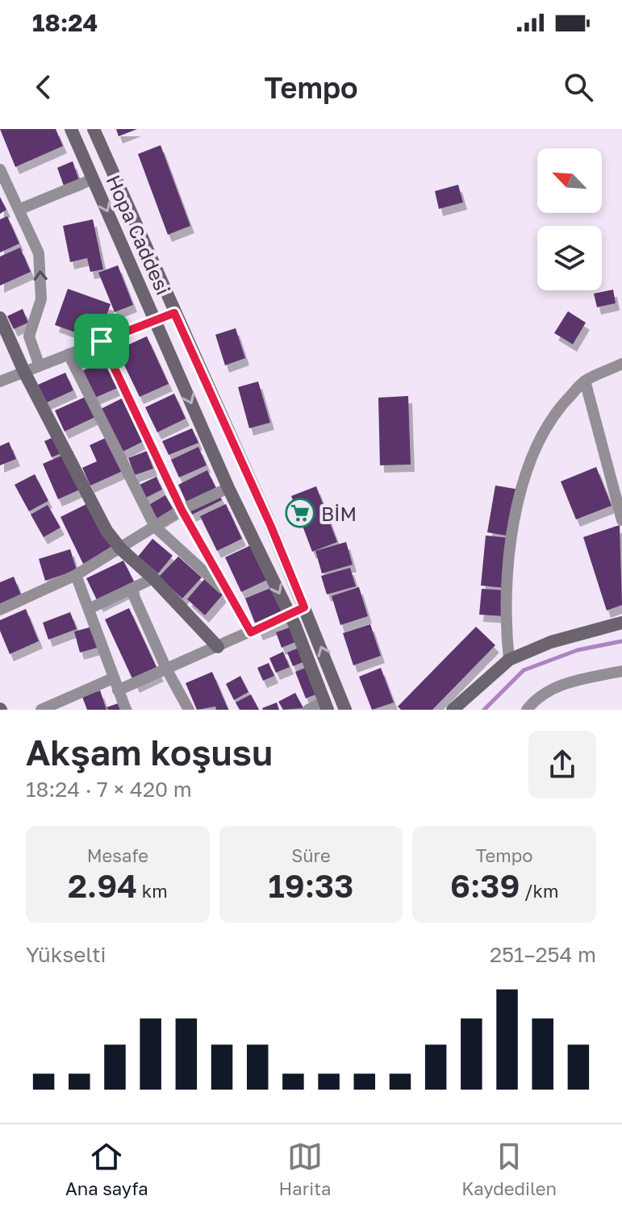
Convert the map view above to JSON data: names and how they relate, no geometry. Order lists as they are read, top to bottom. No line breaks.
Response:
{"streets":{"main road":["Hopa Caddesi"]},"places":{"supermarket":["BİM"]},"north":"top left","page":{"status":"18:24","header":"Tempo","heading":["Akşam koşusu","18:24 · 7 × 420 m"],"stats":[["Mesafe","2.94 km"],["Süre","19:33"],["Tempo","6:39 /km"]],"chart":["Yükselti","251–254 m"],"tabs":["Ana sayfa","Harita","Kaydedilen"]}}
